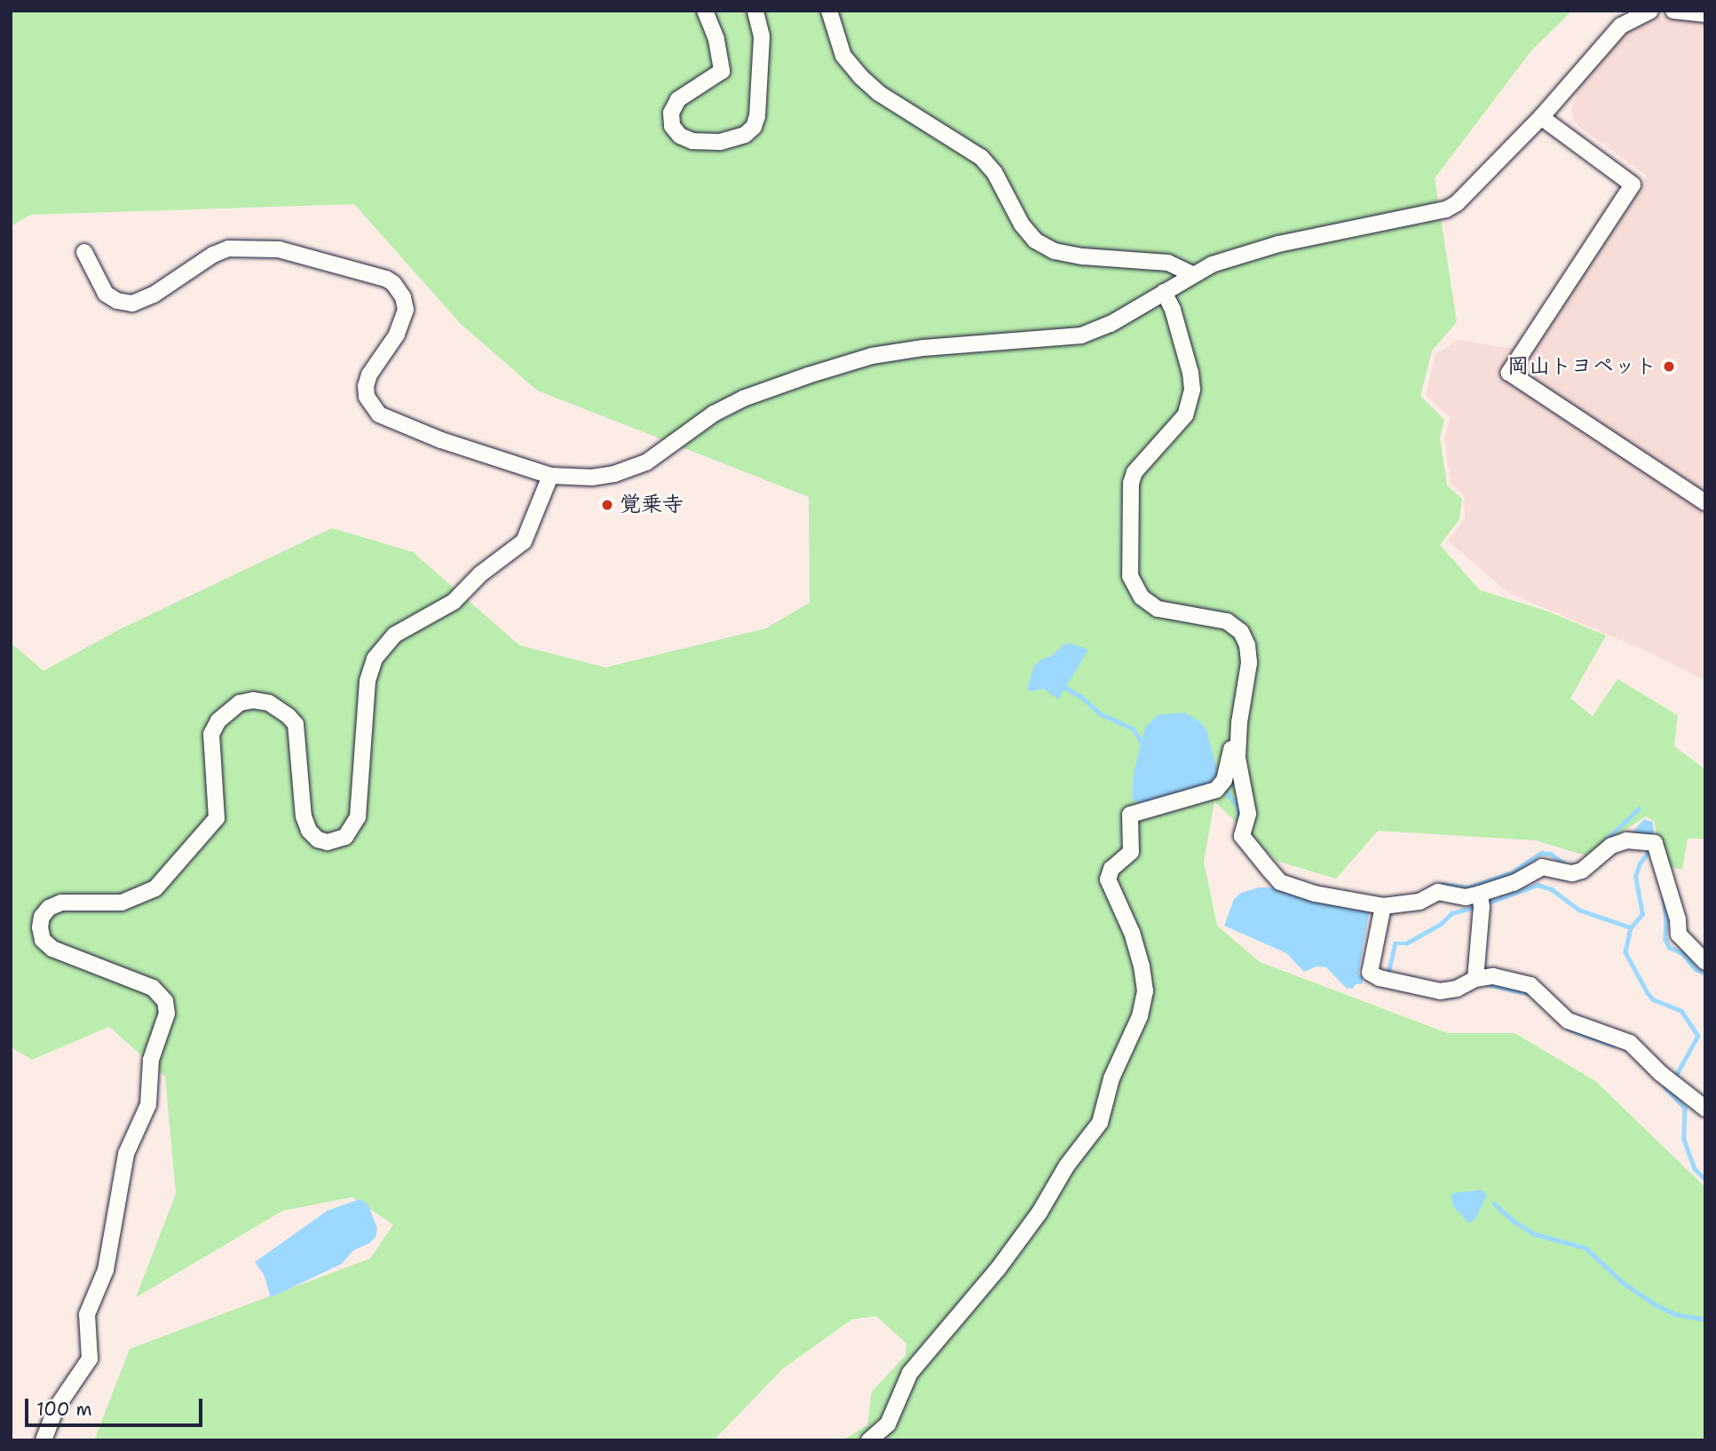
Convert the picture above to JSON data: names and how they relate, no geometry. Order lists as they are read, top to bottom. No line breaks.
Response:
{"places":["岡山トヨペット","覚乗寺"],"scale_bar":"100 m"}
